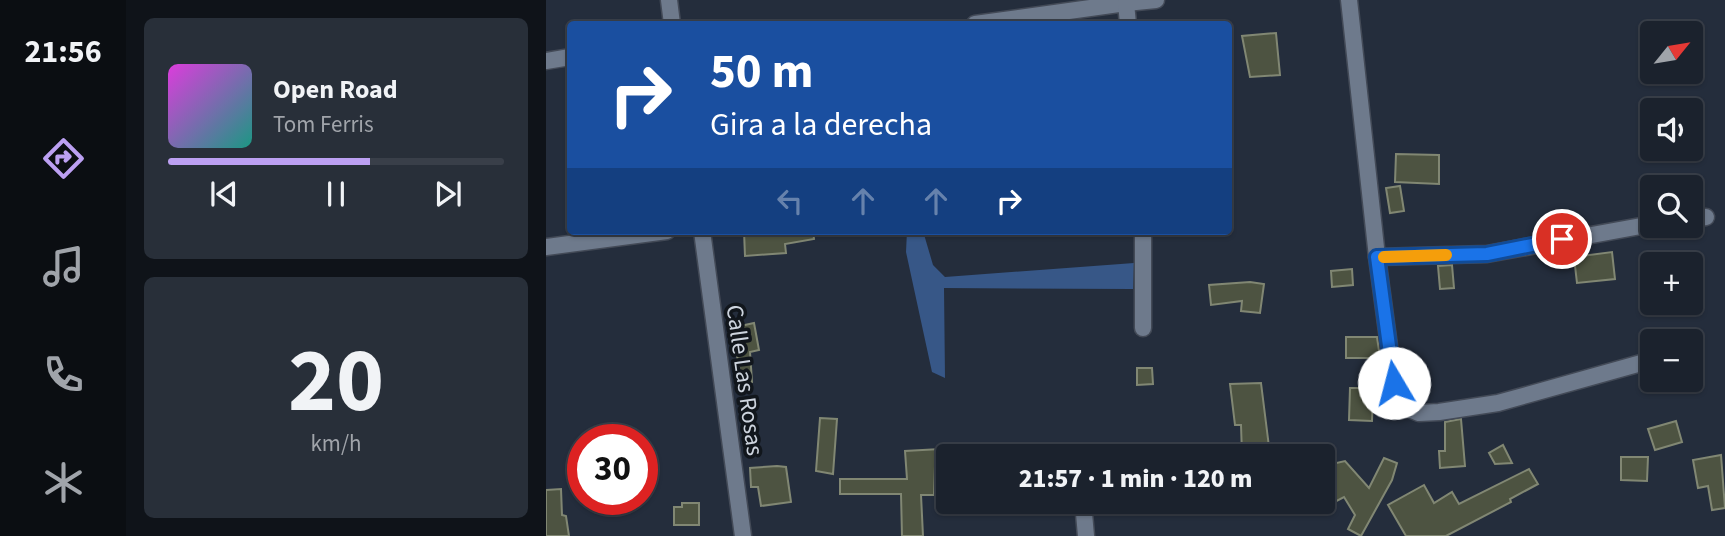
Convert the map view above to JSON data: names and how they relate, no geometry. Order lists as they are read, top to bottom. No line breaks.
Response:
{"streets":{"street":["Calle Las Rosas"]},"north":"top right","page":{"tabs":"21:56","map_buttons":["+","−"],"turn":["50 m","Gira a la derecha"],"song":["Open Road","Tom Ferris"],"tile":["20","km/h"],"limit":"30","trip":"21:57 · 1 min · 120 m"}}
